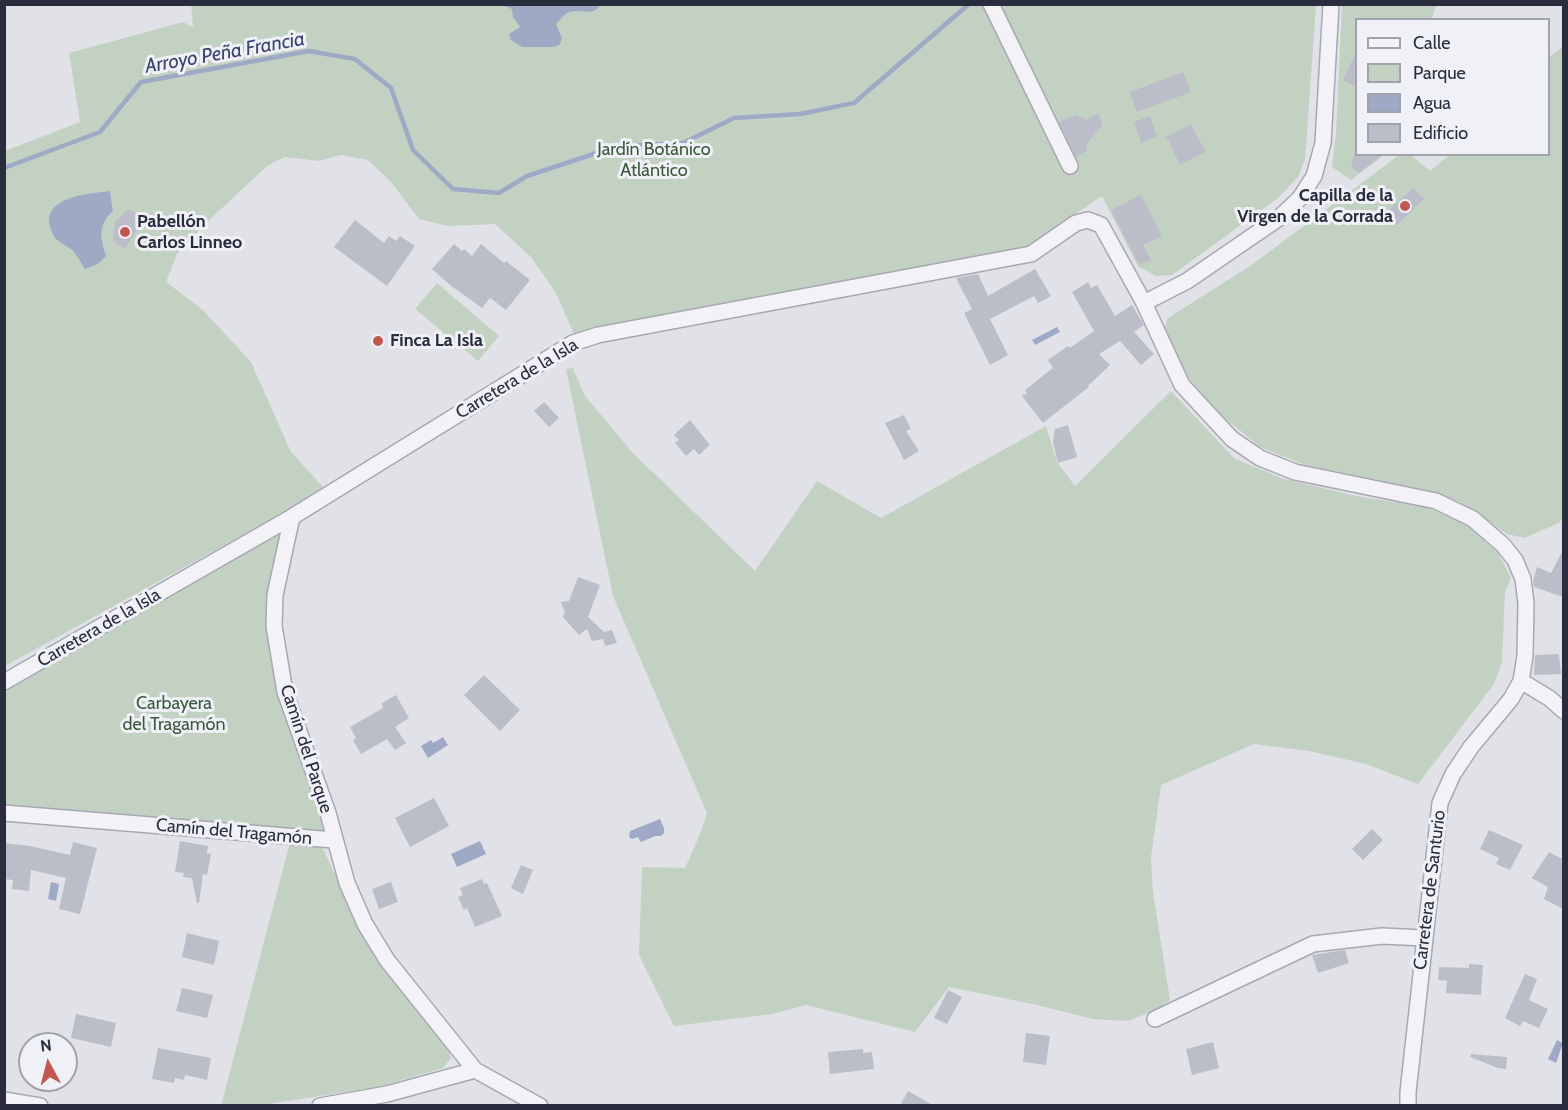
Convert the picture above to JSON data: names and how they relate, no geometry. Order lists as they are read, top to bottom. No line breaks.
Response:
{"streets":{"street":["Carretera de la Isla","Camín del Parque","Camín del Tragamón","Carretera de Santurio"]},"crossings":[["Carretera de la Isla","Camín del Parque"],["Carretera de la Isla","Carretera de Santurio"],["Camín del Parque","Camín del Tragamón"]],"water":["Arroyo Peña Francia"],"parks":["Jardín Botánico Atlántico","Carbayera del Tragamón"],"places":["Capilla de la Virgen de la Corrada","Pabellón Carlos Linneo","Finca La Isla"],"legend":["Calle","Parque","Agua","Edificio"],"north":"top"}
